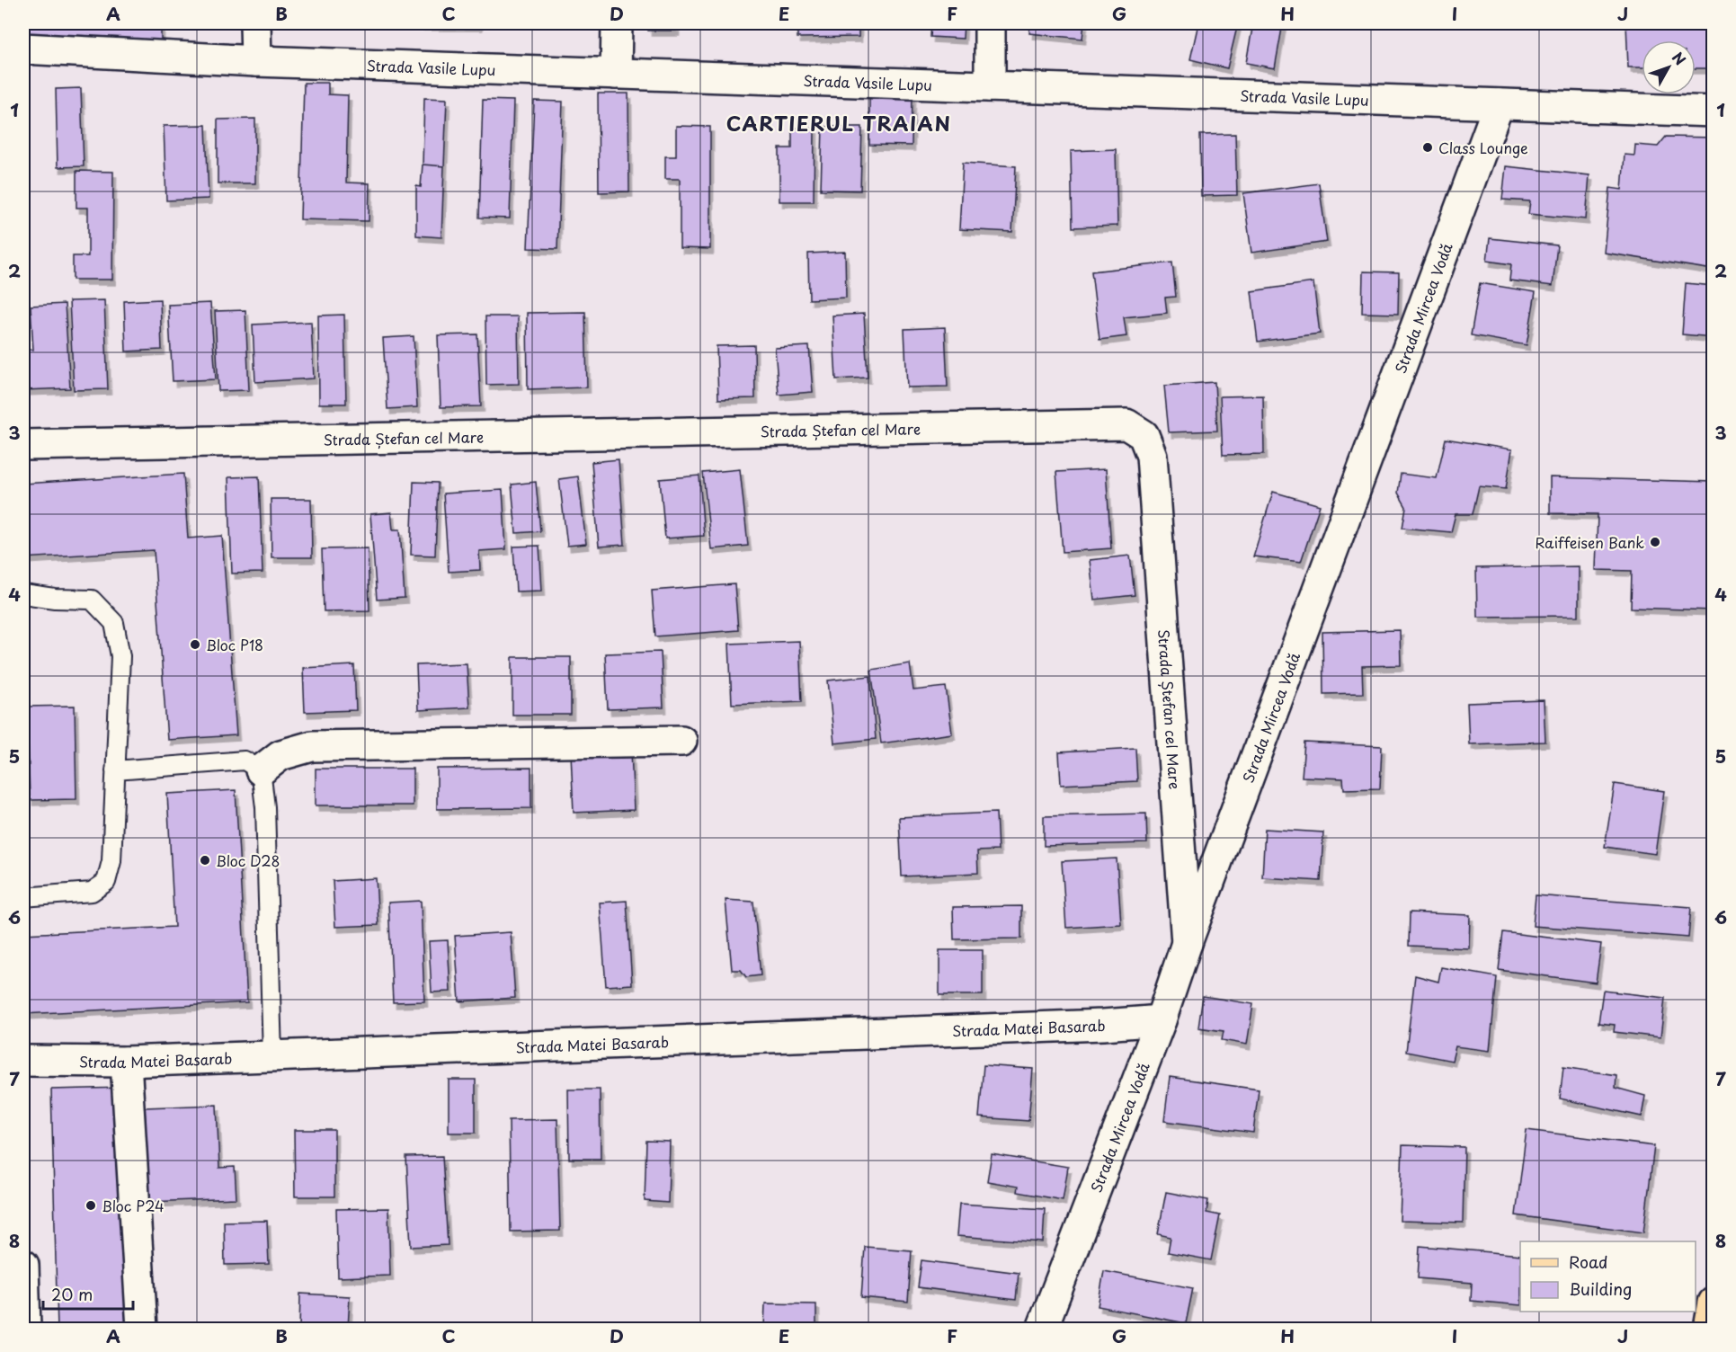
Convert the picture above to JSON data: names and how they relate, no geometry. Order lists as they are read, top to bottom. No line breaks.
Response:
{"streets":{"street":["Strada Vasile Lupu","Strada Mircea Vodă","Strada Ștefan cel Mare","Strada Matei Basarab"]},"crossings":[["Strada Vasile Lupu","Strada Mircea Vodă"],["Strada Mircea Vodă","Strada Ștefan cel Mare"],["Strada Mircea Vodă","Strada Matei Basarab"]],"districts":["CARTIERUL TRAIAN"],"places":["Class Lounge","Raiffeisen Bank","Bloc P18","Bloc D28","Bloc P24"],"legend":["Road","Building"],"scale_bar":"20 m","north":"top right","grid":{"columns":["A","B","C","D","E","F","G","H","I","J"],"rows":["1","2","3","4","5","6","7","8"]}}
